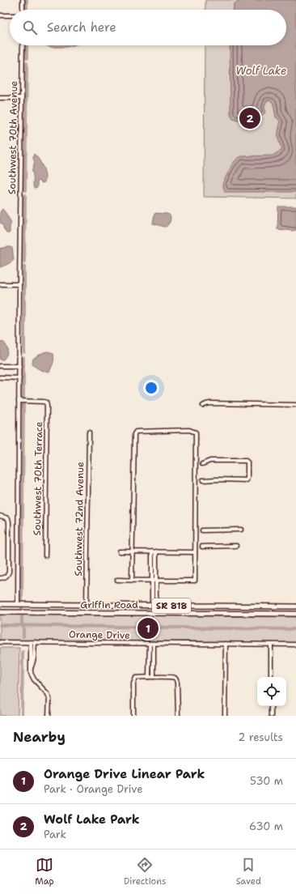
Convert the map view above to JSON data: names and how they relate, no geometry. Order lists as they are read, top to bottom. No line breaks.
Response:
{"streets":{"main road":["Griffin Road","SR 818"],"street":["Southwest 70th Avenue","Southwest 70th Terrace","Southwest 72nd Avenue","Orange Drive"]},"crossings":[["Southwest 70th Avenue","Southwest 70th Terrace"],["Southwest 70th Avenue","Griffin Road"],["Southwest 72nd Avenue","Griffin Road"]],"water":["Wolf Lake"],"page":{"search":"Search here","pins":["2","1"],"heading":["Nearby","2 results"],"list":[{"mark":"1","name":"Orange Drive Linear Park","note":"Park · Orange Drive","value":"530 m"},{"mark":"2","name":"Wolf Lake Park","note":"Park","value":"630 m"}],"nav":["Map","Directions","Saved"]}}
